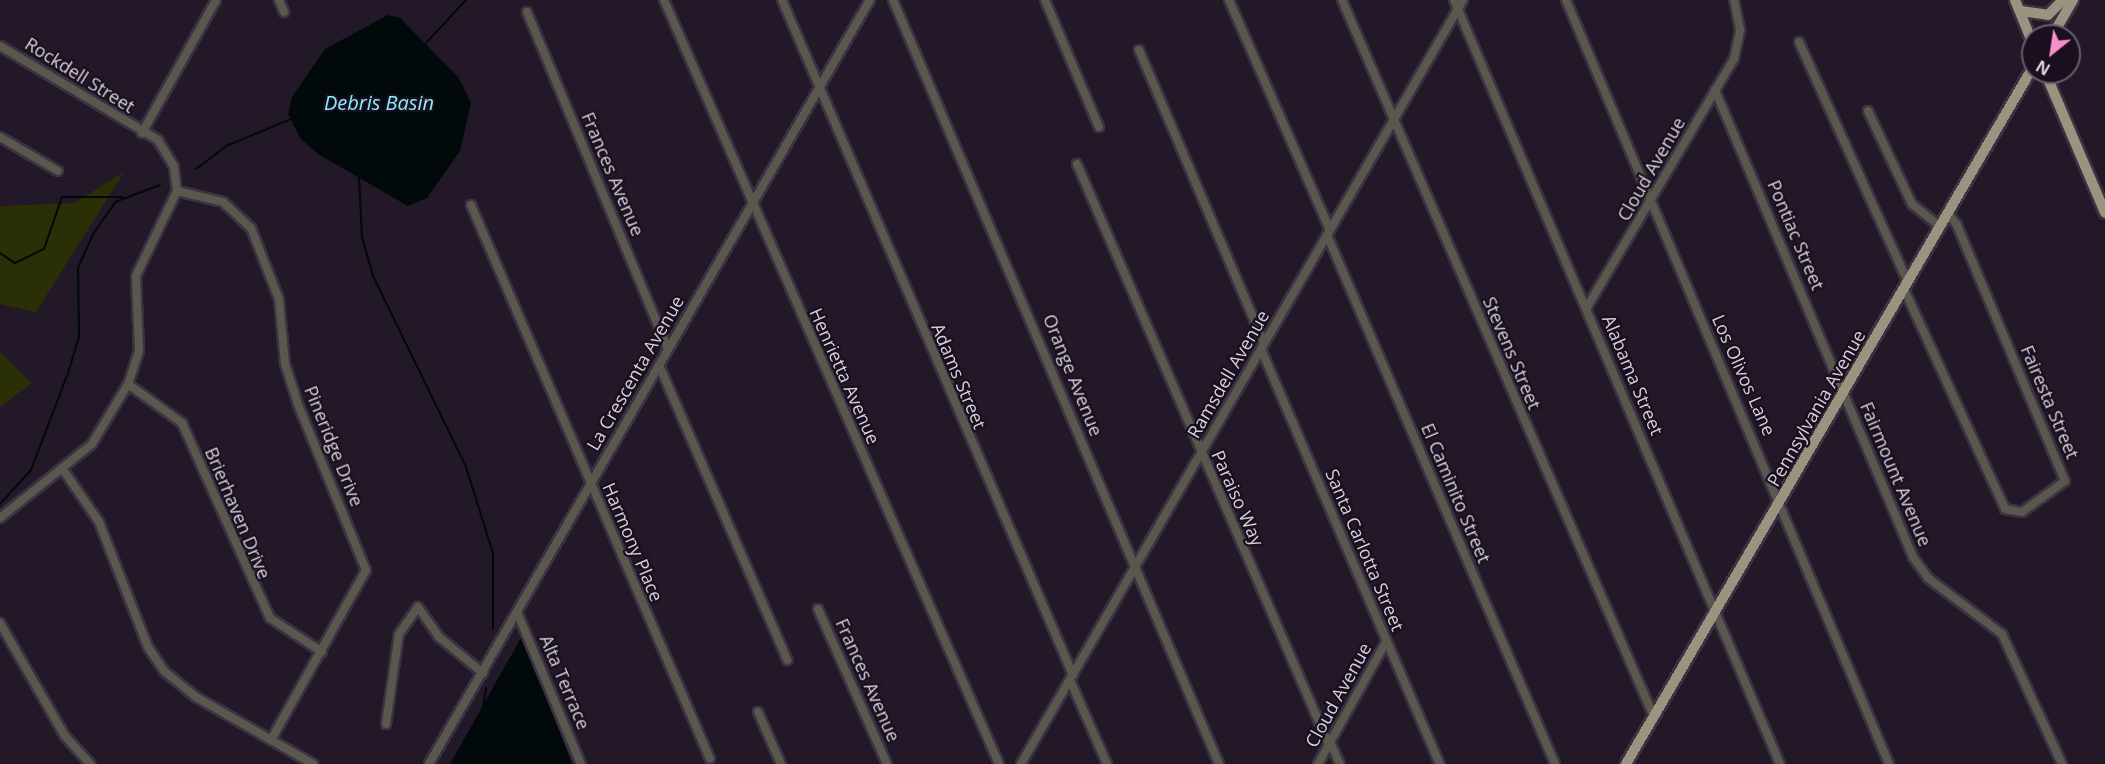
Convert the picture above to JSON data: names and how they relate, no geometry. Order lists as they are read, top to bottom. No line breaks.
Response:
{"streets":{"main road":["Pennsylvania Avenue"],"street":["Rockdell Street","Cloud Avenue","Frances Avenue","Pontiac Street","Stevens Street","La Crescenta Avenue","Ramsdell Avenue","Orange Avenue","Alabama Street","Los Olivos Lane","Henrietta Avenue","Adams Street","Fairesta Street","Pineridge Drive","Fairmount Avenue","El Caminito Street","Paraiso Way","Brierhaven Drive","Harmony Place","Santa Carlotta Street","Alta Terrace"]},"crossings":[["Rockdell Street","Pineridge Drive"],["Cloud Avenue","Pontiac Street"],["Cloud Avenue","Alabama Street"],["Cloud Avenue","Los Olivos Lane"],["Cloud Avenue","Paraiso Way"],["Cloud Avenue","Santa Carlotta Street"],["Frances Avenue","La Crescenta Avenue"],["Pontiac Street","Pennsylvania Avenue"],["Pontiac Street","Fairmount Avenue"],["Stevens Street","Ramsdell Avenue"],["Stevens Street","Pennsylvania Avenue"],["La Crescenta Avenue","Henrietta Avenue"],["La Crescenta Avenue","Adams Street"],["La Crescenta Avenue","Harmony Place"],["La Crescenta Avenue","Alta Terrace"],["Ramsdell Avenue","Orange Avenue"],["Ramsdell Avenue","Alabama Street"],["Ramsdell Avenue","Adams Street"],["Ramsdell Avenue","El Caminito Street"],["Ramsdell Avenue","Paraiso Way"],["Ramsdell Avenue","Santa Carlotta Street"],["Alabama Street","Pennsylvania Avenue"],["Los Olivos Lane","Pennsylvania Avenue"],["Fairesta Street","Pennsylvania Avenue"],["Pennsylvania Avenue","Fairmount Avenue"],["Pineridge Drive","Brierhaven Drive"]],"water":["Debris Basin"],"north":"bottom left"}
